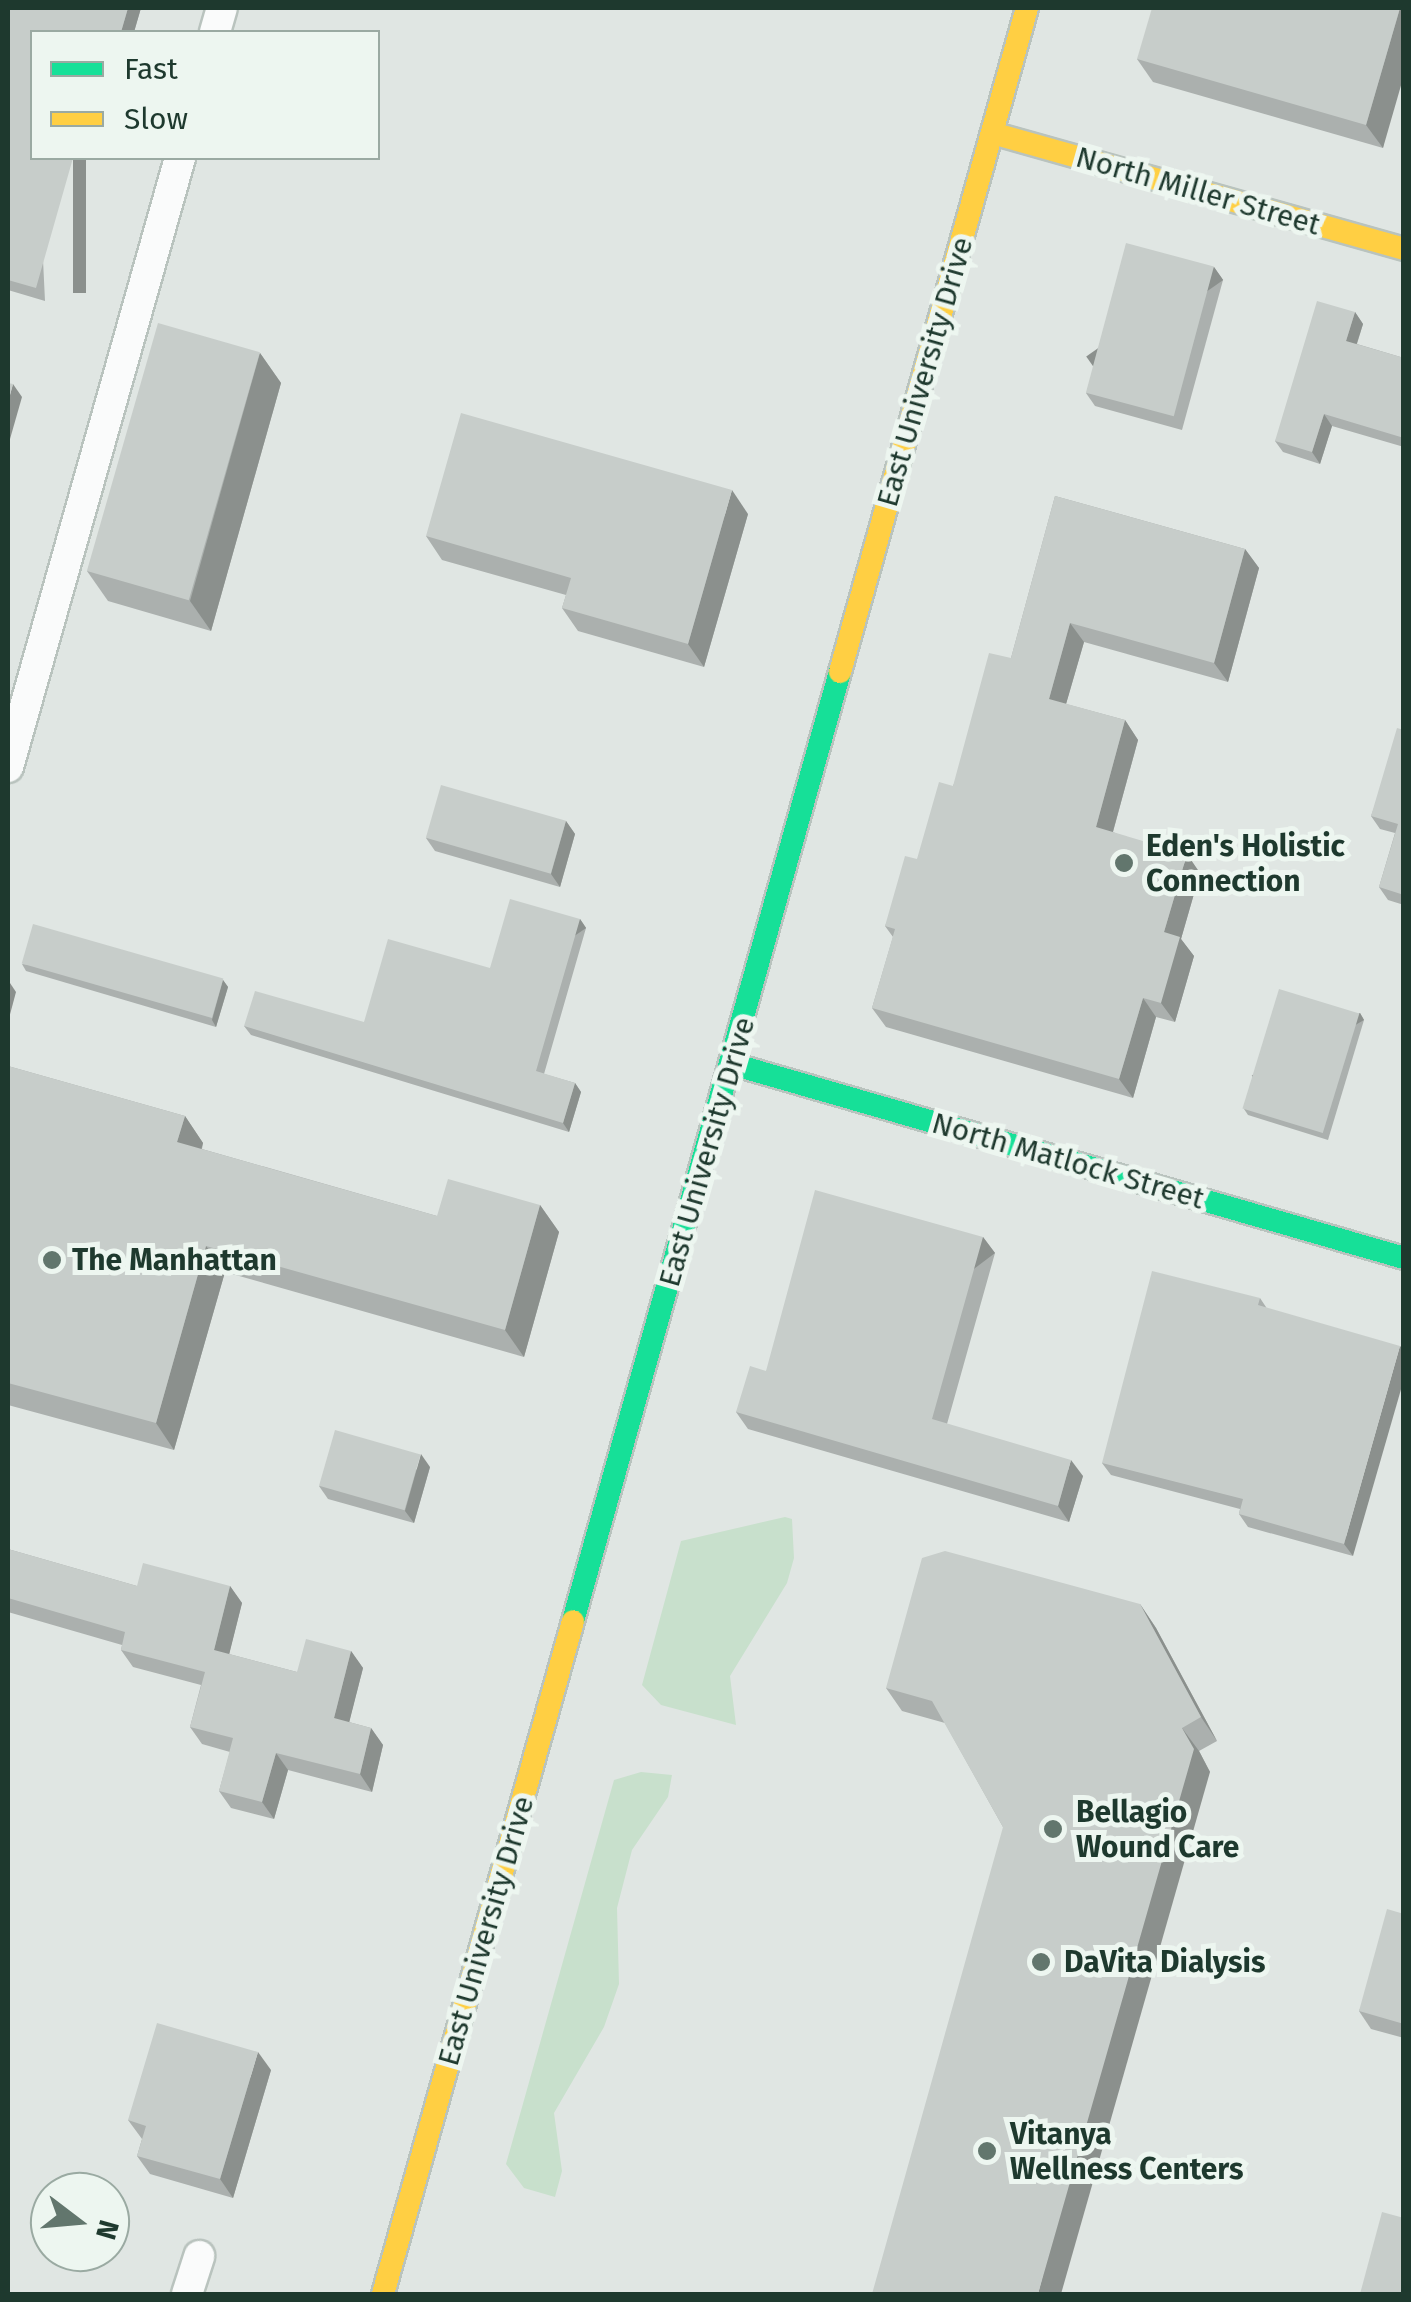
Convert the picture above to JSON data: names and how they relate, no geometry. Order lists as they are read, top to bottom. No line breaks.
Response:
{"streets":{"main road":["North Miller Street","East University Drive","North Matlock Street"]},"crossings":[["North Miller Street","East University Drive"],["East University Drive","North Matlock Street"]],"places":["Eden's Holistic Connection","The Manhattan","Bellagio Wound Care","DaVita Dialysis","Vitanya Wellness Centers"],"legend":["Fast","Slow"],"north":"right"}
